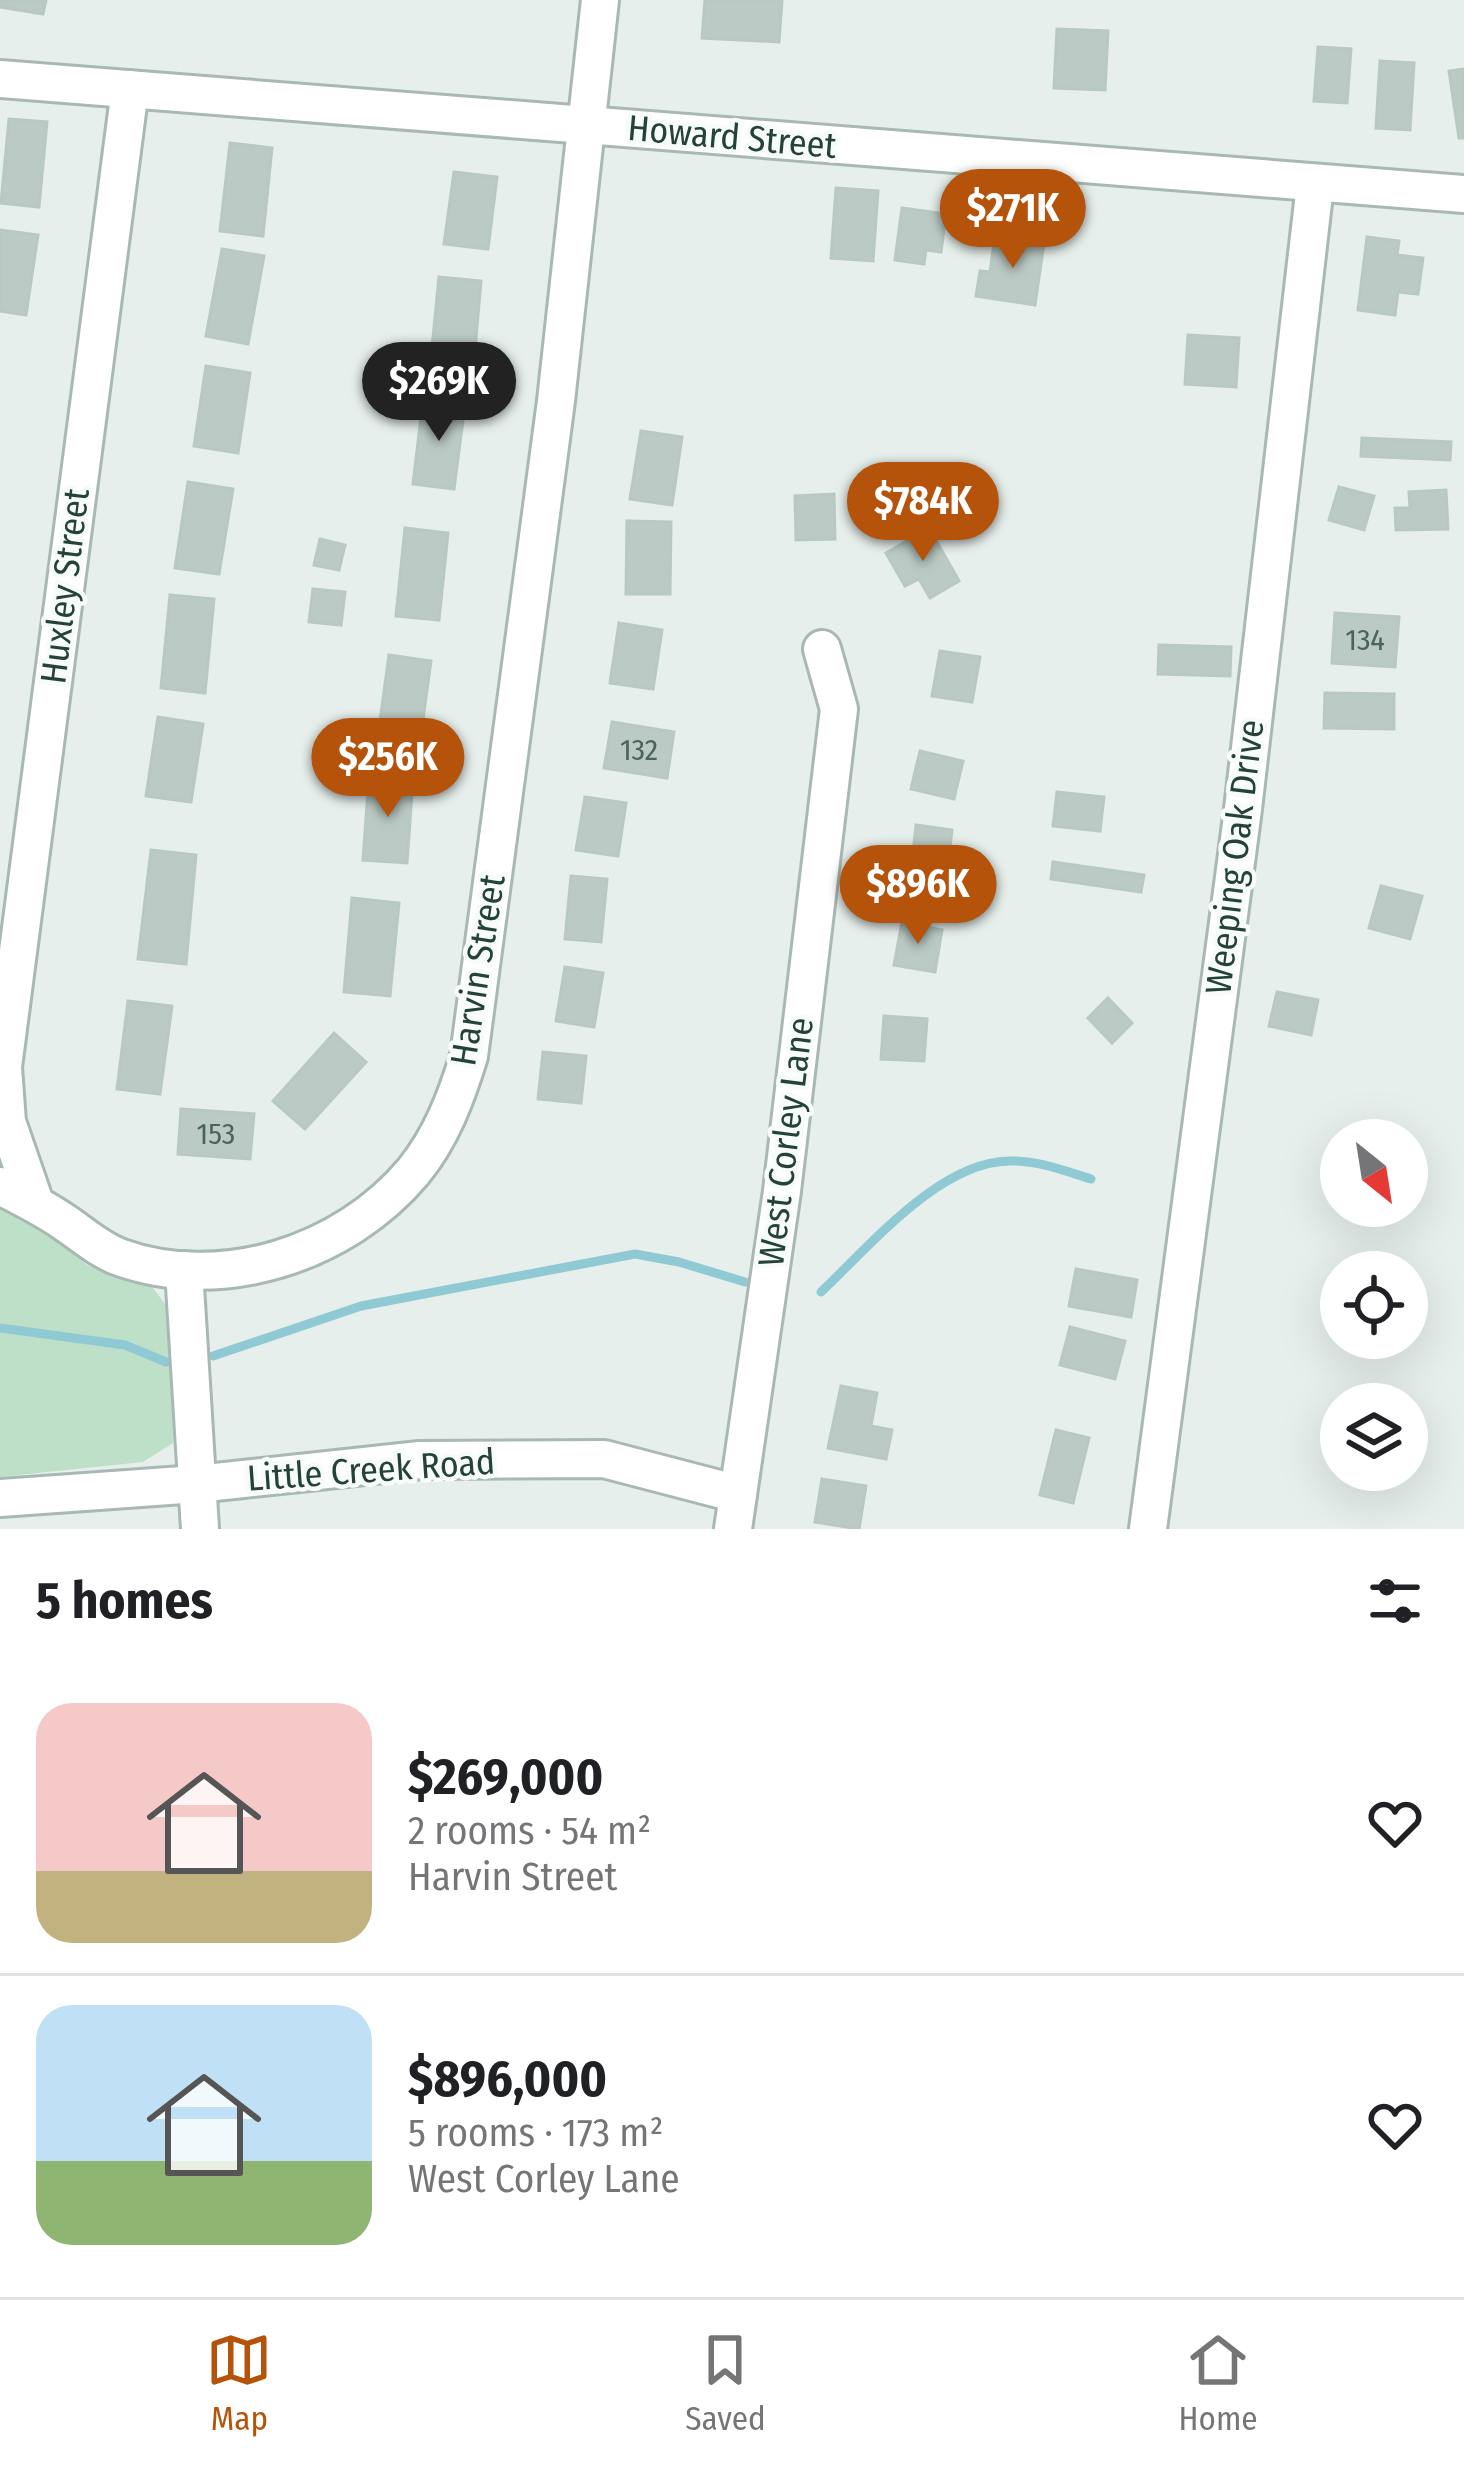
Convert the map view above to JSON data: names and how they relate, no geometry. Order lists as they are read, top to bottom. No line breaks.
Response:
{"streets":{"street":["Howard Street","Huxley Street","Weeping Oak Drive","Harvin Street","West Corley Lane","Little Creek Road"]},"crossings":[["Howard Street","Huxley Street"],["Howard Street","Weeping Oak Drive"],["Howard Street","Harvin Street"],["Huxley Street","Harvin Street"],["West Corley Lane","Little Creek Road"]],"house_numbers":["134","132","153"],"north":"bottom right","page":{"price":["$271K","$269K","$784K","$256K","$896K"],"heading":"5 homes","list":[{"name":"$269,000","note":"2 rooms · 54 m² · Harvin Street"},{"name":"$896,000","note":"5 rooms · 173 m² · West Corley Lane"}],"tabs":["Map","Saved","Home"]}}
